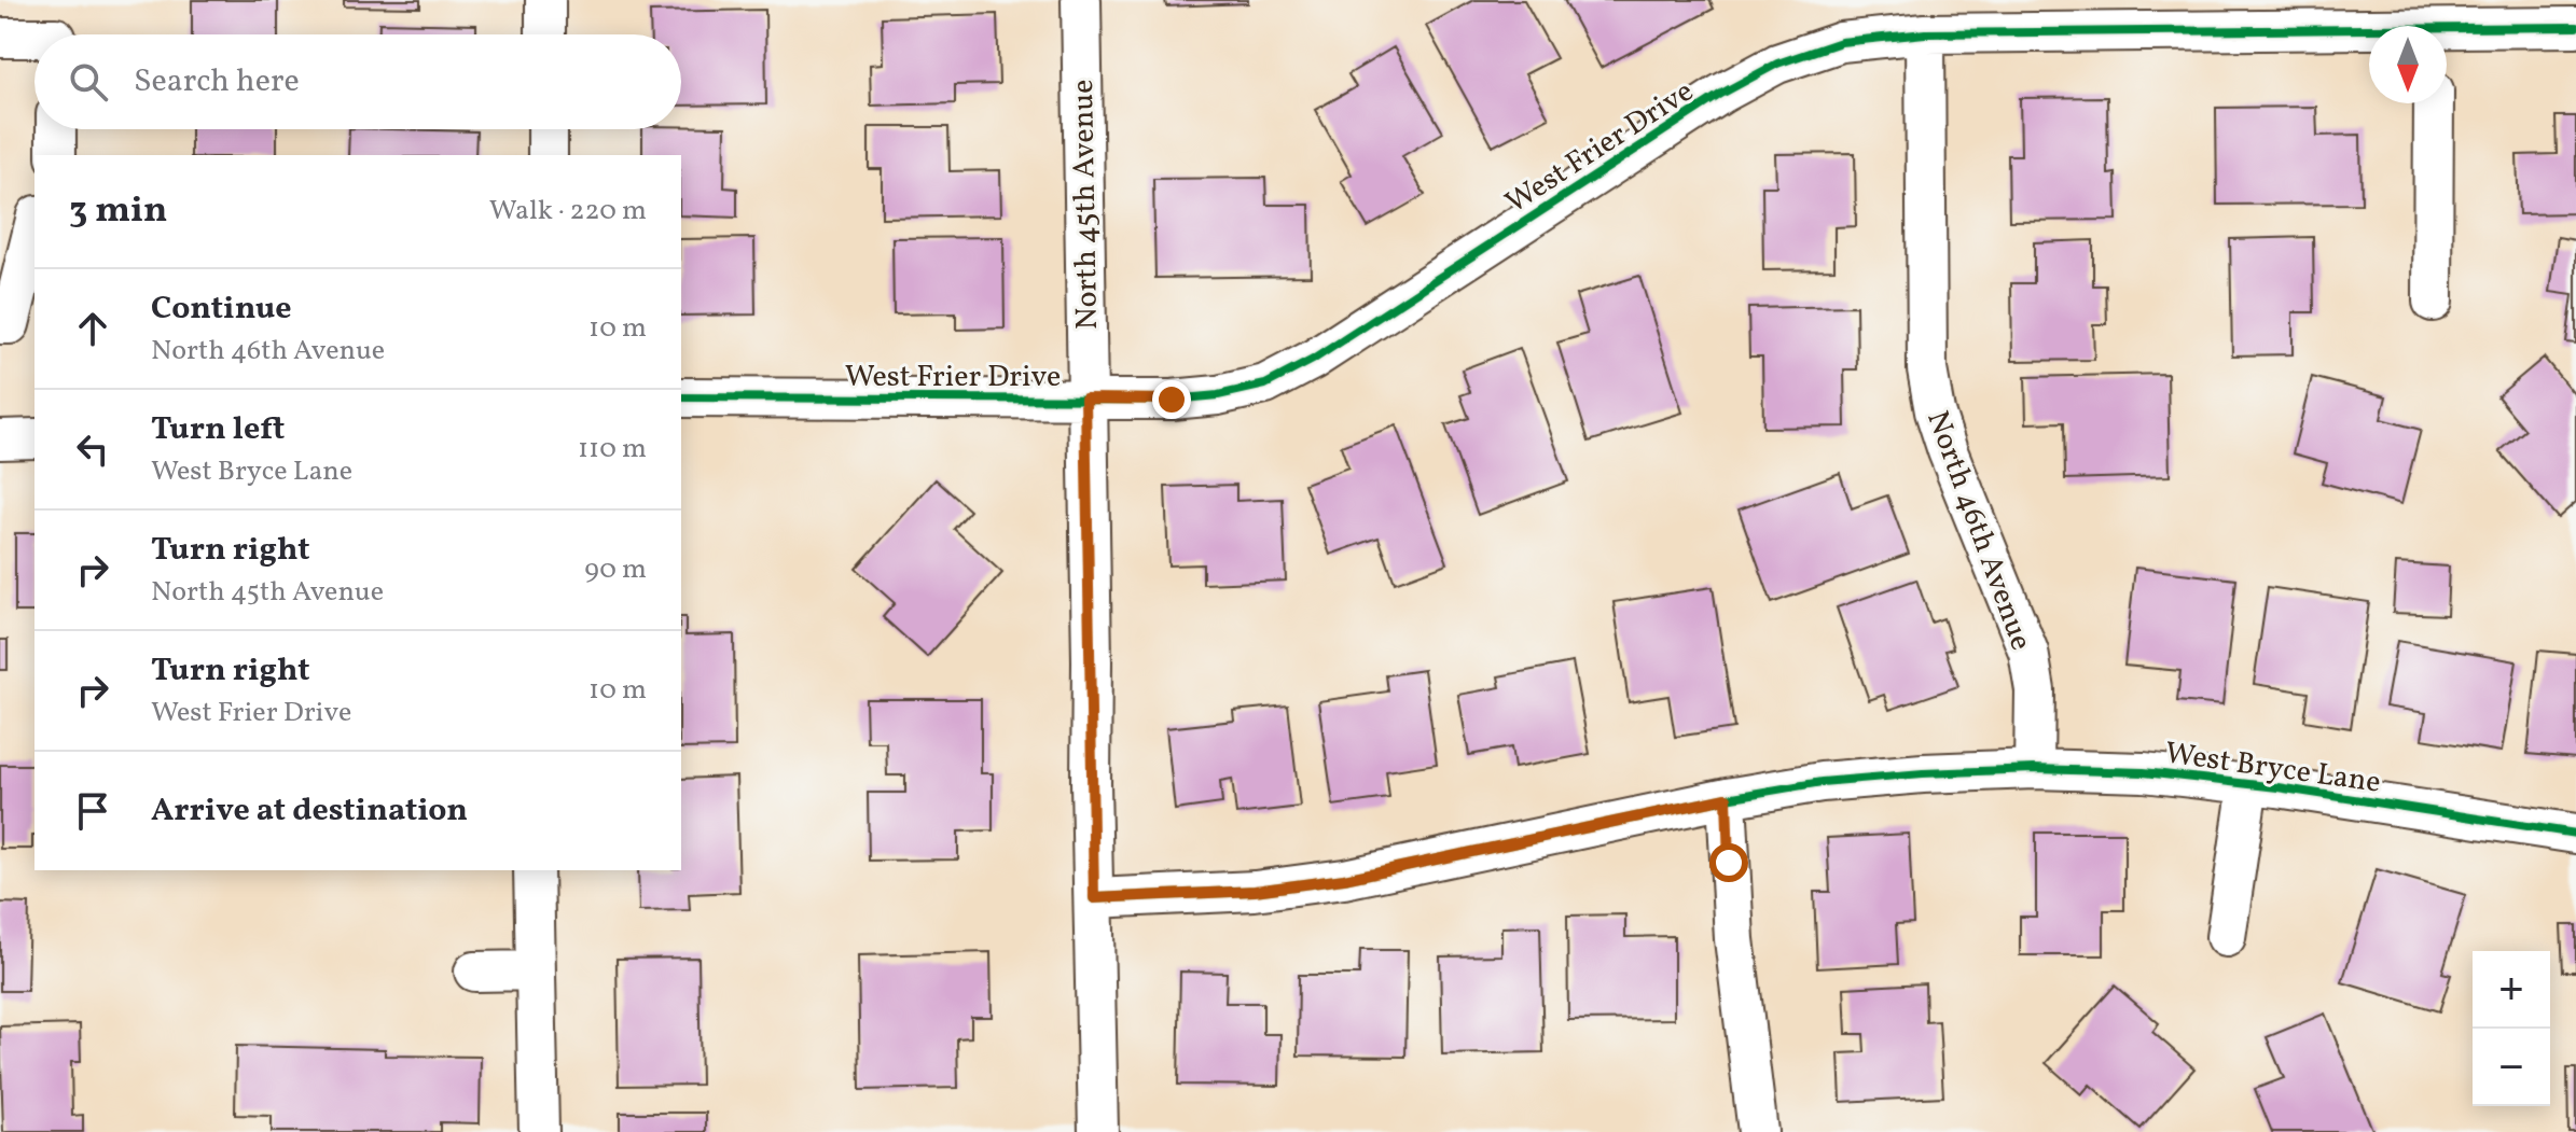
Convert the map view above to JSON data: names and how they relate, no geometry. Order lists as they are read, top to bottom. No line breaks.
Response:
{"streets":{"street":["West Frier Drive","North 45th Avenue","North 46th Avenue","West Bryce Lane"]},"crossings":[["West Frier Drive","North 45th Avenue"],["West Frier Drive","North 46th Avenue"],["North 45th Avenue","West Bryce Lane"],["North 46th Avenue","West Bryce Lane"]],"north":"bottom","page":{"search":"Search here","heading":["3 min","Walk · 220 m"],"list":[["Continue","North 46th Avenue","10 m"],["Turn left","West Bryce Lane","110 m"],["Turn right","North 45th Avenue","90 m"],["Turn right","West Frier Drive","10 m"],"Arrive at destination"],"map_buttons":["+","−"]}}
